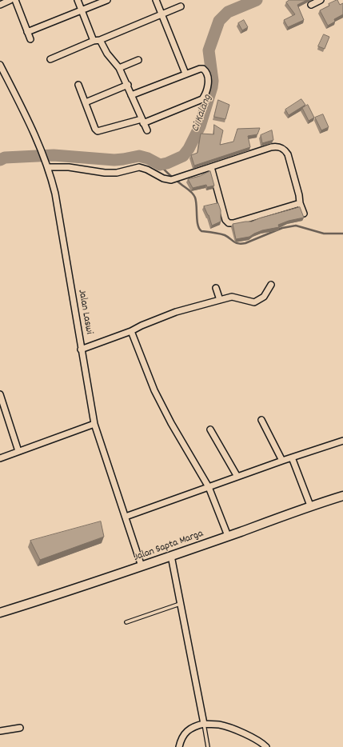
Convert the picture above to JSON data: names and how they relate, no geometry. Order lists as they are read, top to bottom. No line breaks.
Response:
{"streets":{"main road":["Jalan Sapta Marga"],"street":["Jalan Laswi"]},"crossings":[["Jalan Laswi","Jalan Sapta Marga"]],"water":["Ci Kalang"]}
